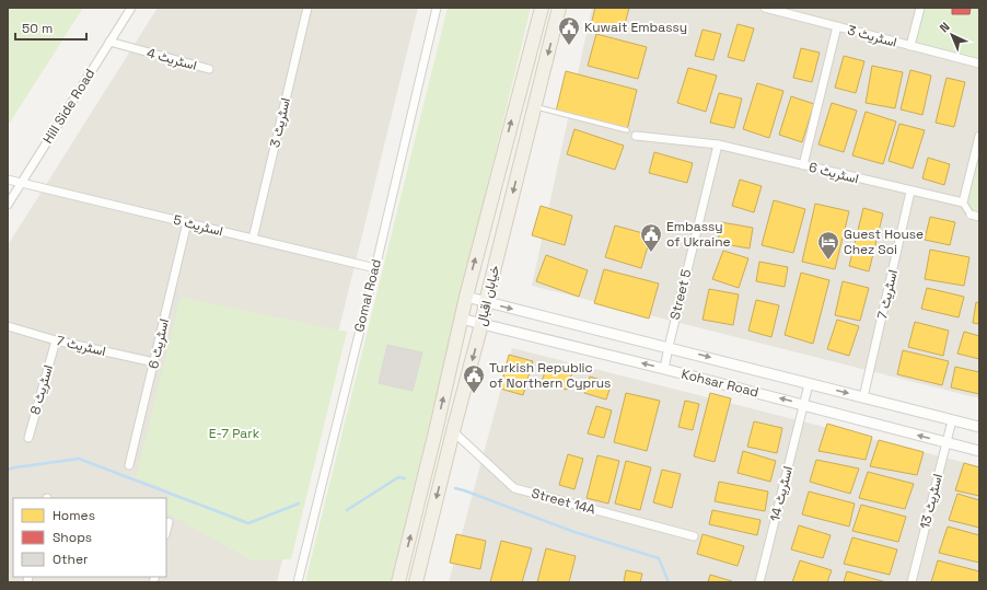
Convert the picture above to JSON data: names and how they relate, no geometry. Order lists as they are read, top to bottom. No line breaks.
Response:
{"streets":{"main road":["خیابان اقبال"],"street":["اسٹریٹ 3","اسٹریٹ 4","Hill Side Road","اسٹریٹ 6","اسٹریٹ 5","Street 5","اسٹریٹ 7","Gomal Road","Kohsar Road","اسٹریٹ 8","اسٹریٹ 14","Street 14A","اسٹریٹ 13"]},"crossings":[["اسٹریٹ 3","اسٹریٹ 5"],["اسٹریٹ 4","Hill Side Road"],["Hill Side Road","اسٹریٹ 5"],["اسٹریٹ 6","اسٹریٹ 5"],["اسٹریٹ 6","Street 5"],["اسٹریٹ 6","اسٹریٹ 7"],["اسٹریٹ 5","Gomal Road"],["Street 5","Kohsar Road"],["اسٹریٹ 7","Kohsar Road"],["اسٹریٹ 7","اسٹریٹ 8"],["خیابان اقبال","Kohsar Road"],["خیابان اقبال","Street 14A"],["Kohsar Road","اسٹریٹ 14"],["Kohsar Road","اسٹریٹ 13"]],"parks":["E-7 Park"],"places":{"public building":["Kuwait Embassy","Embassy of Ukraine","Turkish Republic of Northern Cyprus"],"hotel":["Guest House Chez Soi"]},"legend":["Homes","Shops","Other"],"scale_bar":"50 m","north":"top left"}
